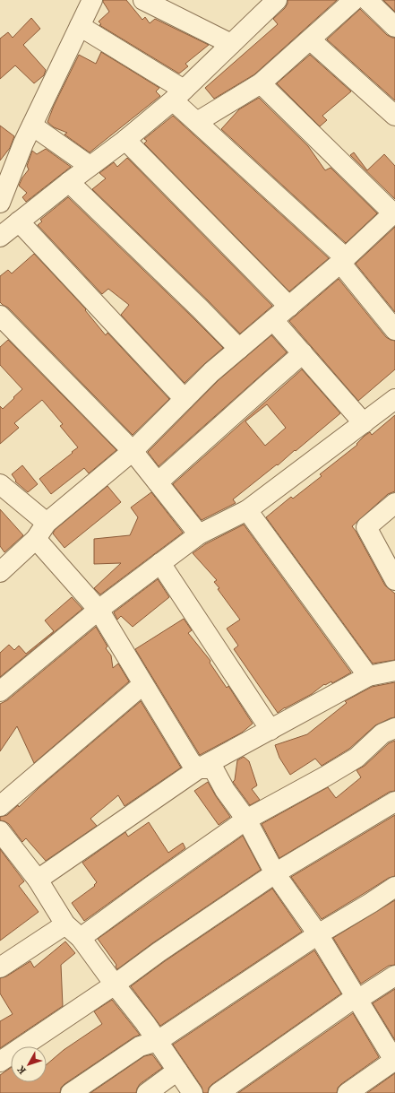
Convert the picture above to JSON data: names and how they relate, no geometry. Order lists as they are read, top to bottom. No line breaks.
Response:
{"north":"bottom left"}
